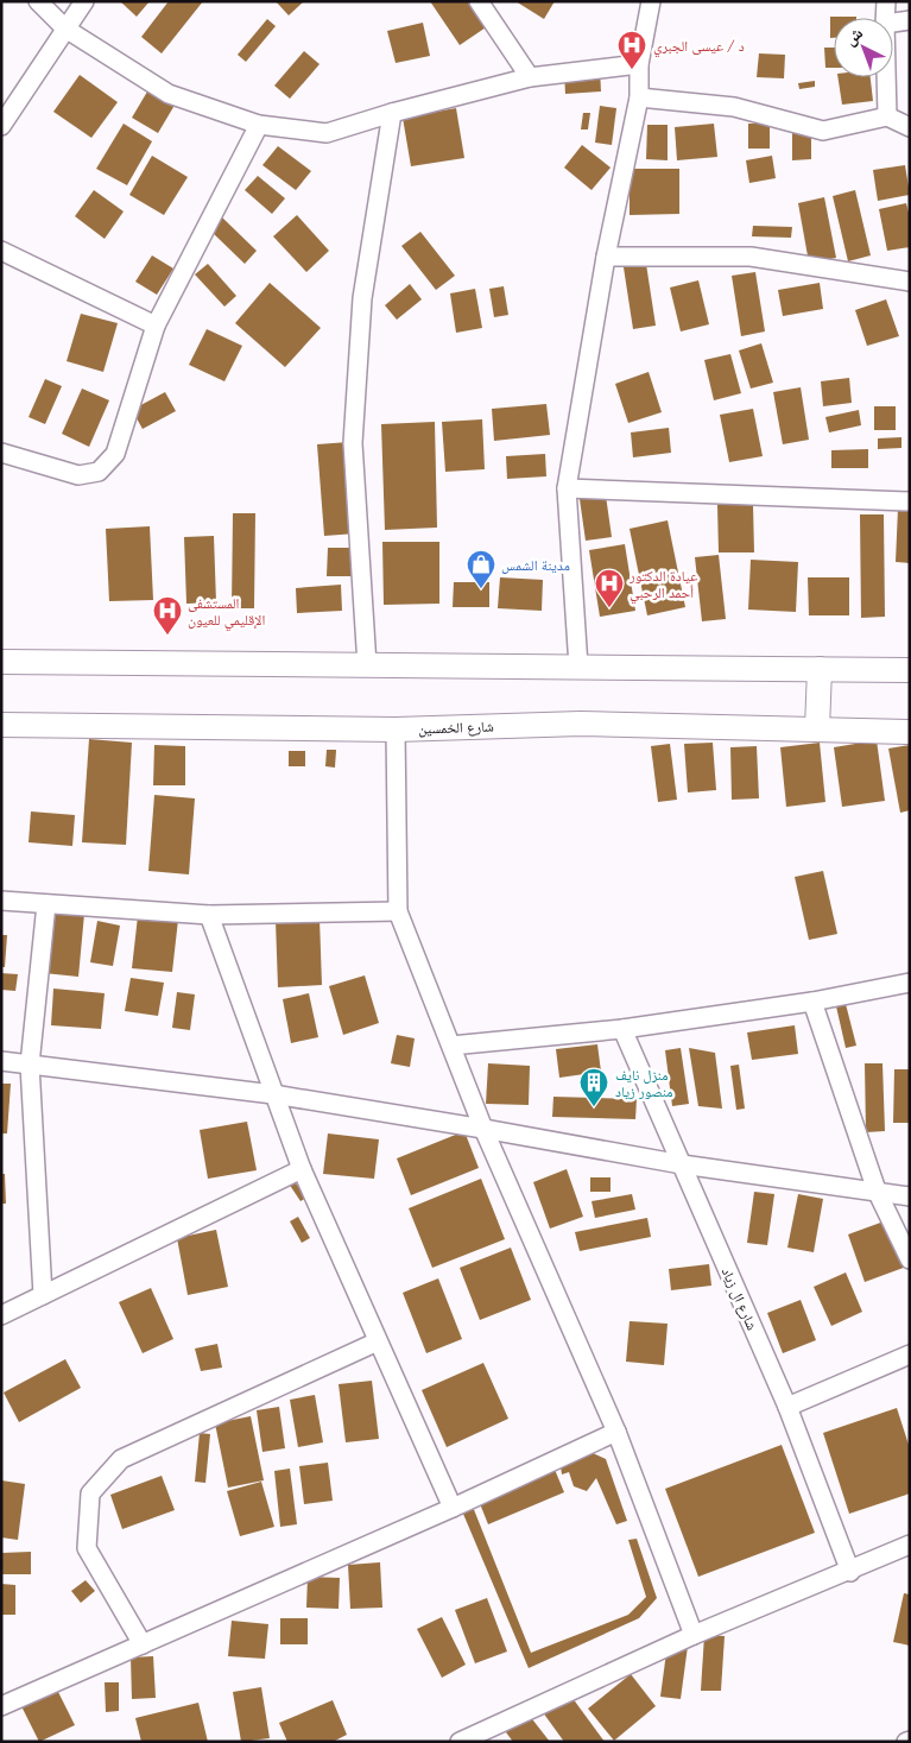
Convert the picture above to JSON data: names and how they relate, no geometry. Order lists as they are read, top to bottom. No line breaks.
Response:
{"streets":{"main road":["شارع الخمسين"],"street":["شارع ال زياد"]},"places":{"hospital":["د / عيسى الجبري","عيادة الدكتور أحمد الرحبي","المستشفى الإقليمي للعيون"],"shop":["مدينة الشمس"],"building":["منزل نايف منصور زياد"]},"north":"top left"}
